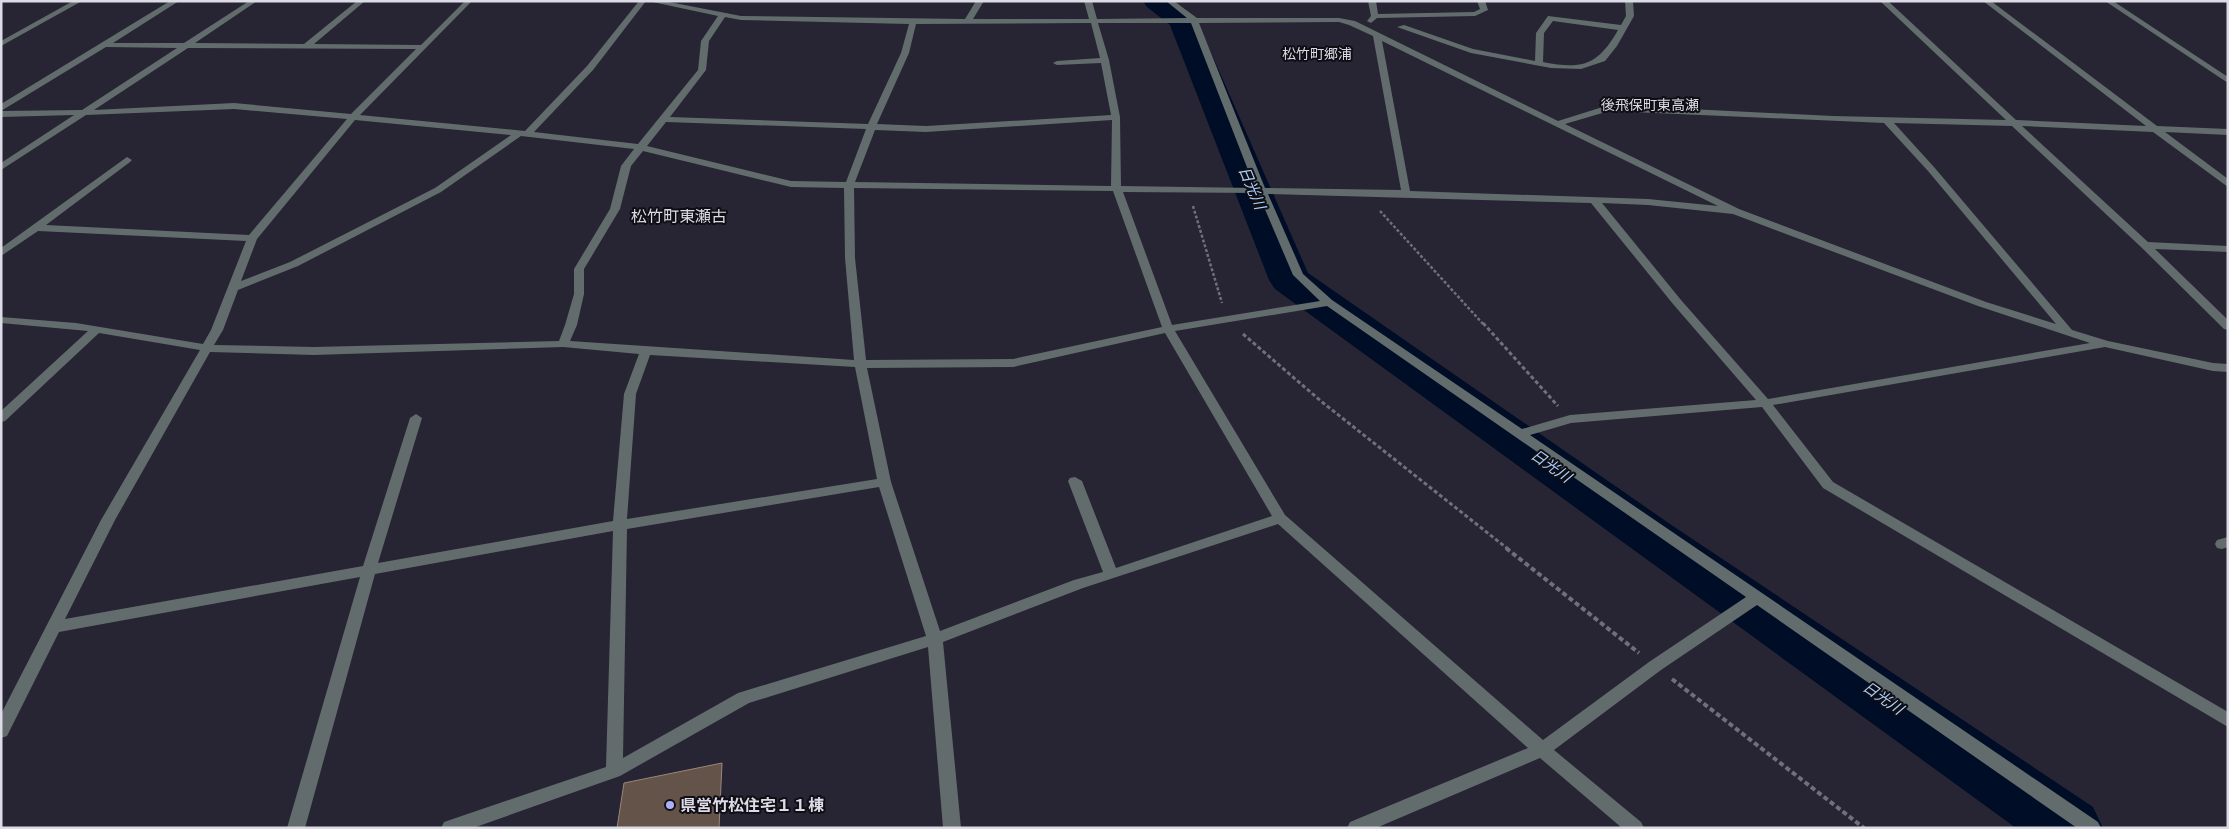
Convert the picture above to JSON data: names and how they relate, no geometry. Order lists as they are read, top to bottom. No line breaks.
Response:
{"districts":["松竹町郷浦","後飛保町東高瀬","松竹町東瀬古"],"water":["日光川"],"places":["県営竹松住宅１１棟"]}
